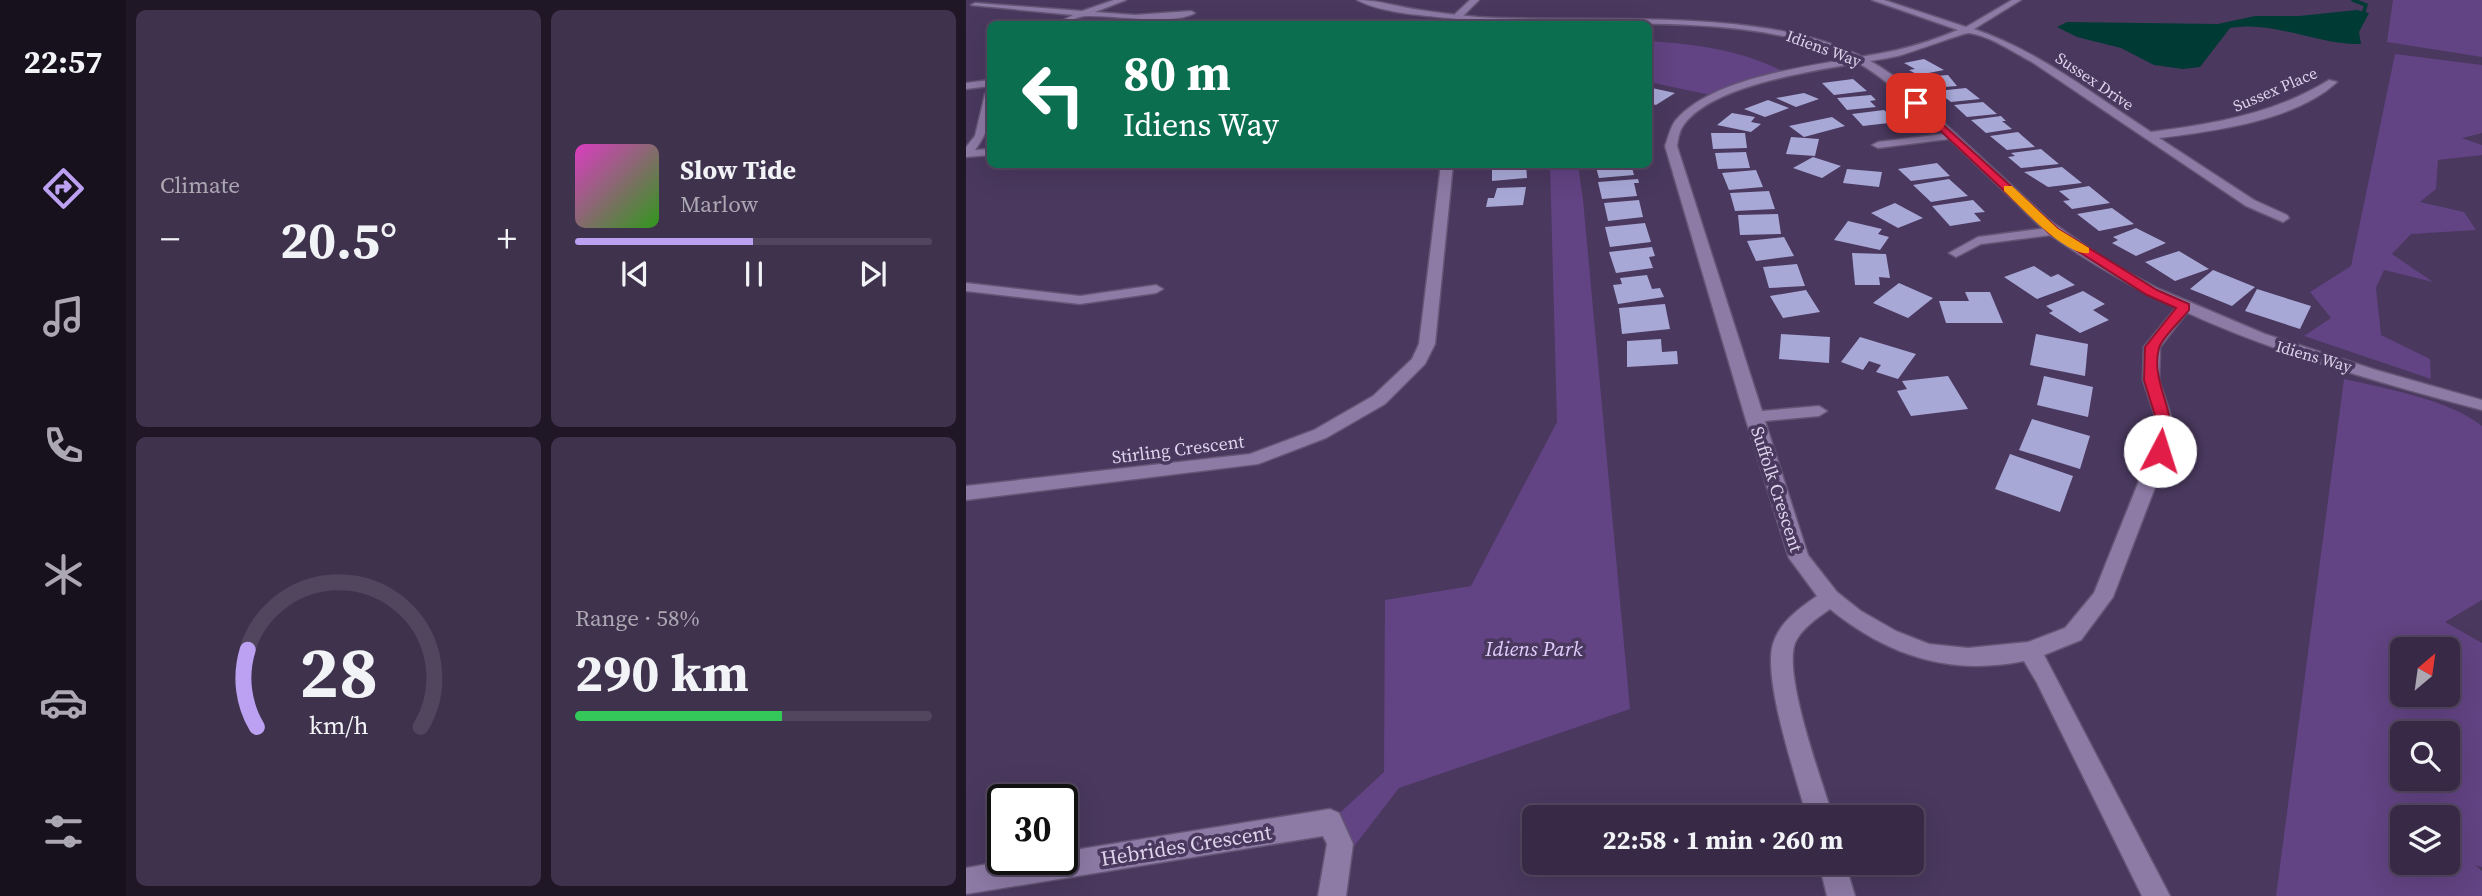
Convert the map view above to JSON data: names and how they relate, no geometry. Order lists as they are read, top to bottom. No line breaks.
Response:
{"streets":{"street":["Idiens Way","Sussex Drive","Sussex Place","Stirling Crescent","Suffolk Crescent","Hebrides Crescent"]},"crossings":[["Idiens Way","Suffolk Crescent"],["Sussex Drive","Sussex Place"],["Sussex Drive","Suffolk Crescent"]],"parks":["Idiens Park"],"north":"top right","page":{"tabs":"22:57","tile":["Climate",["Range · 58%","290 km"]],"turn":["80 m","Idiens Way"],"song":["Slow Tide","Marlow"],"heat":["−","20.5°","+"],"limit":"30","trip":"22:58 · 1 min · 260 m","gauge":["28","km/h"]}}
